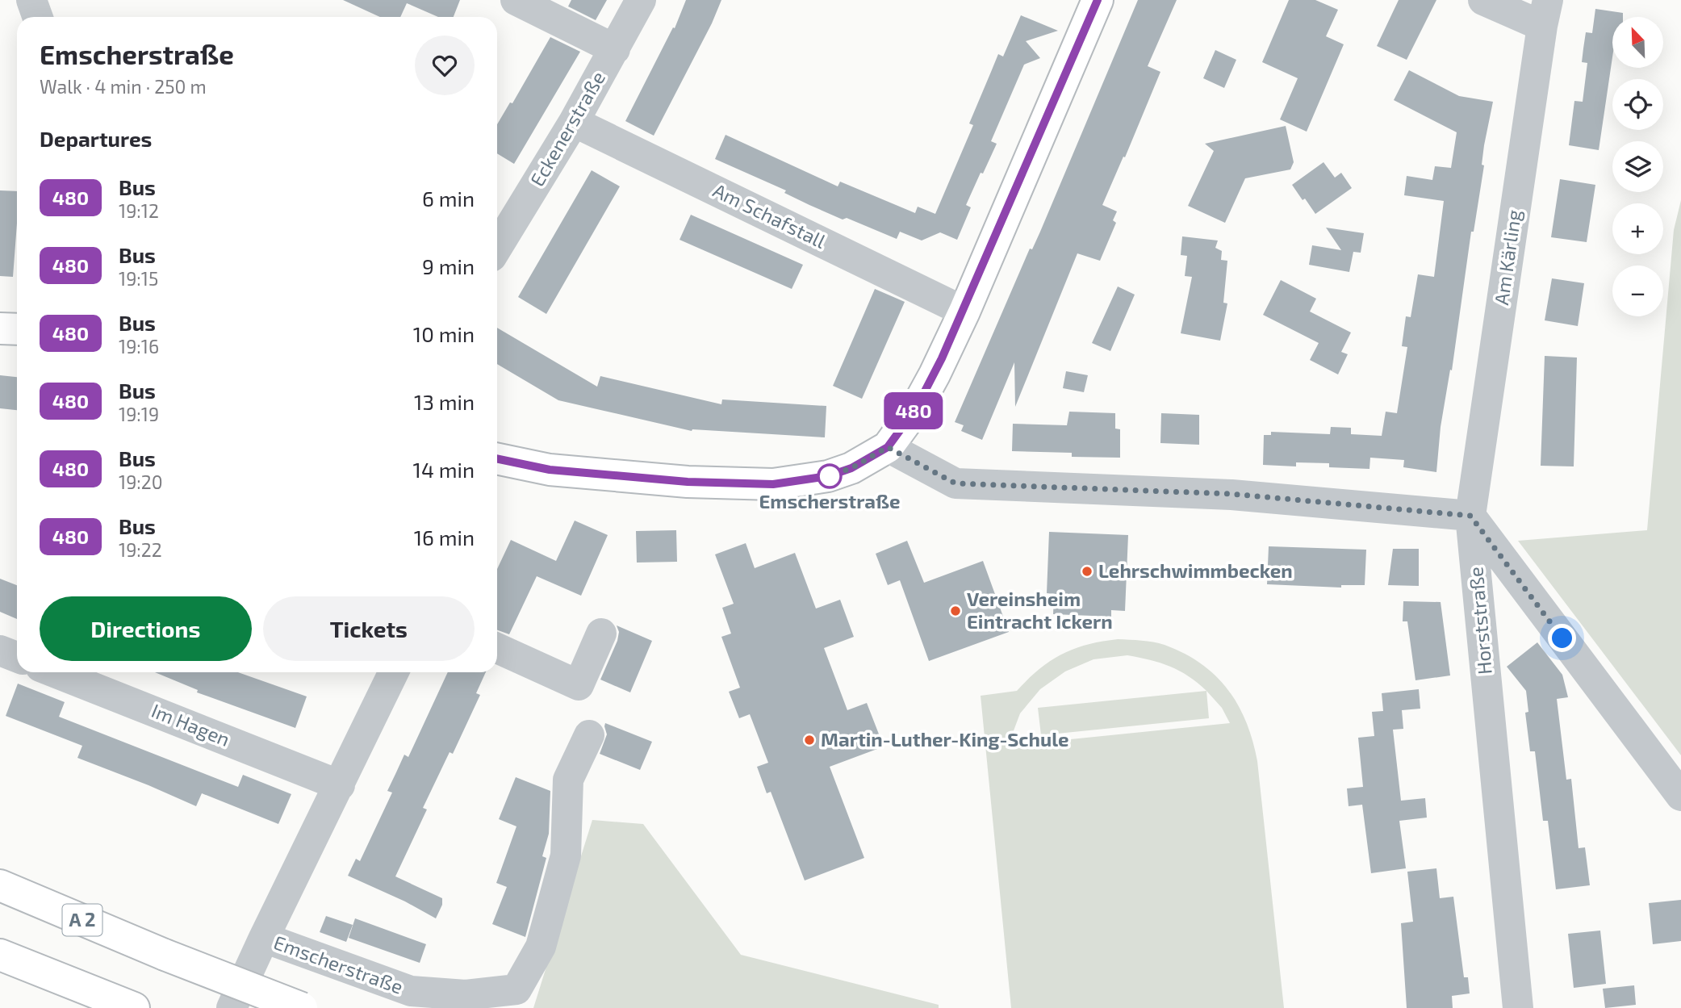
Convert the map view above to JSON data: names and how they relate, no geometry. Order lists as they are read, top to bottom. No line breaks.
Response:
{"streets":{"main road":["A 2"],"street":["Eckenerstraße","Am Schafstall","Am Kärling","Horststraße","Im Hagen","Emscherstraße"]},"crossings":[["Eckenerstraße","Am Schafstall"],["Am Kärling","Horststraße"],["Im Hagen","Emscherstraße"]],"places":["Emscherstraße","Lehrschwimmbecken","Vereinsheim Eintracht Ickern","Martin-Luther-King-Schule"],"lines":["bus line 480"],"north":"top left","page":{"on_map":"480","map_buttons":["+","−"],"heading":[["Emscherstraße","Walk · 4 min · 250 m"],"Departures"],"list":[{"mark":"480","name":"Bus","note":"19:12","value":"6 min"},{"mark":"480","name":"Bus","note":"19:15","value":"9 min"},{"mark":"480","name":"Bus","note":"19:16","value":"10 min"},{"mark":"480","name":"Bus","note":"19:19","value":"13 min"},{"mark":"480","name":"Bus","note":"19:20","value":"14 min"},{"mark":"480","name":"Bus","note":"19:22","value":"16 min"}],"buttons":["Directions","Tickets"]}}
